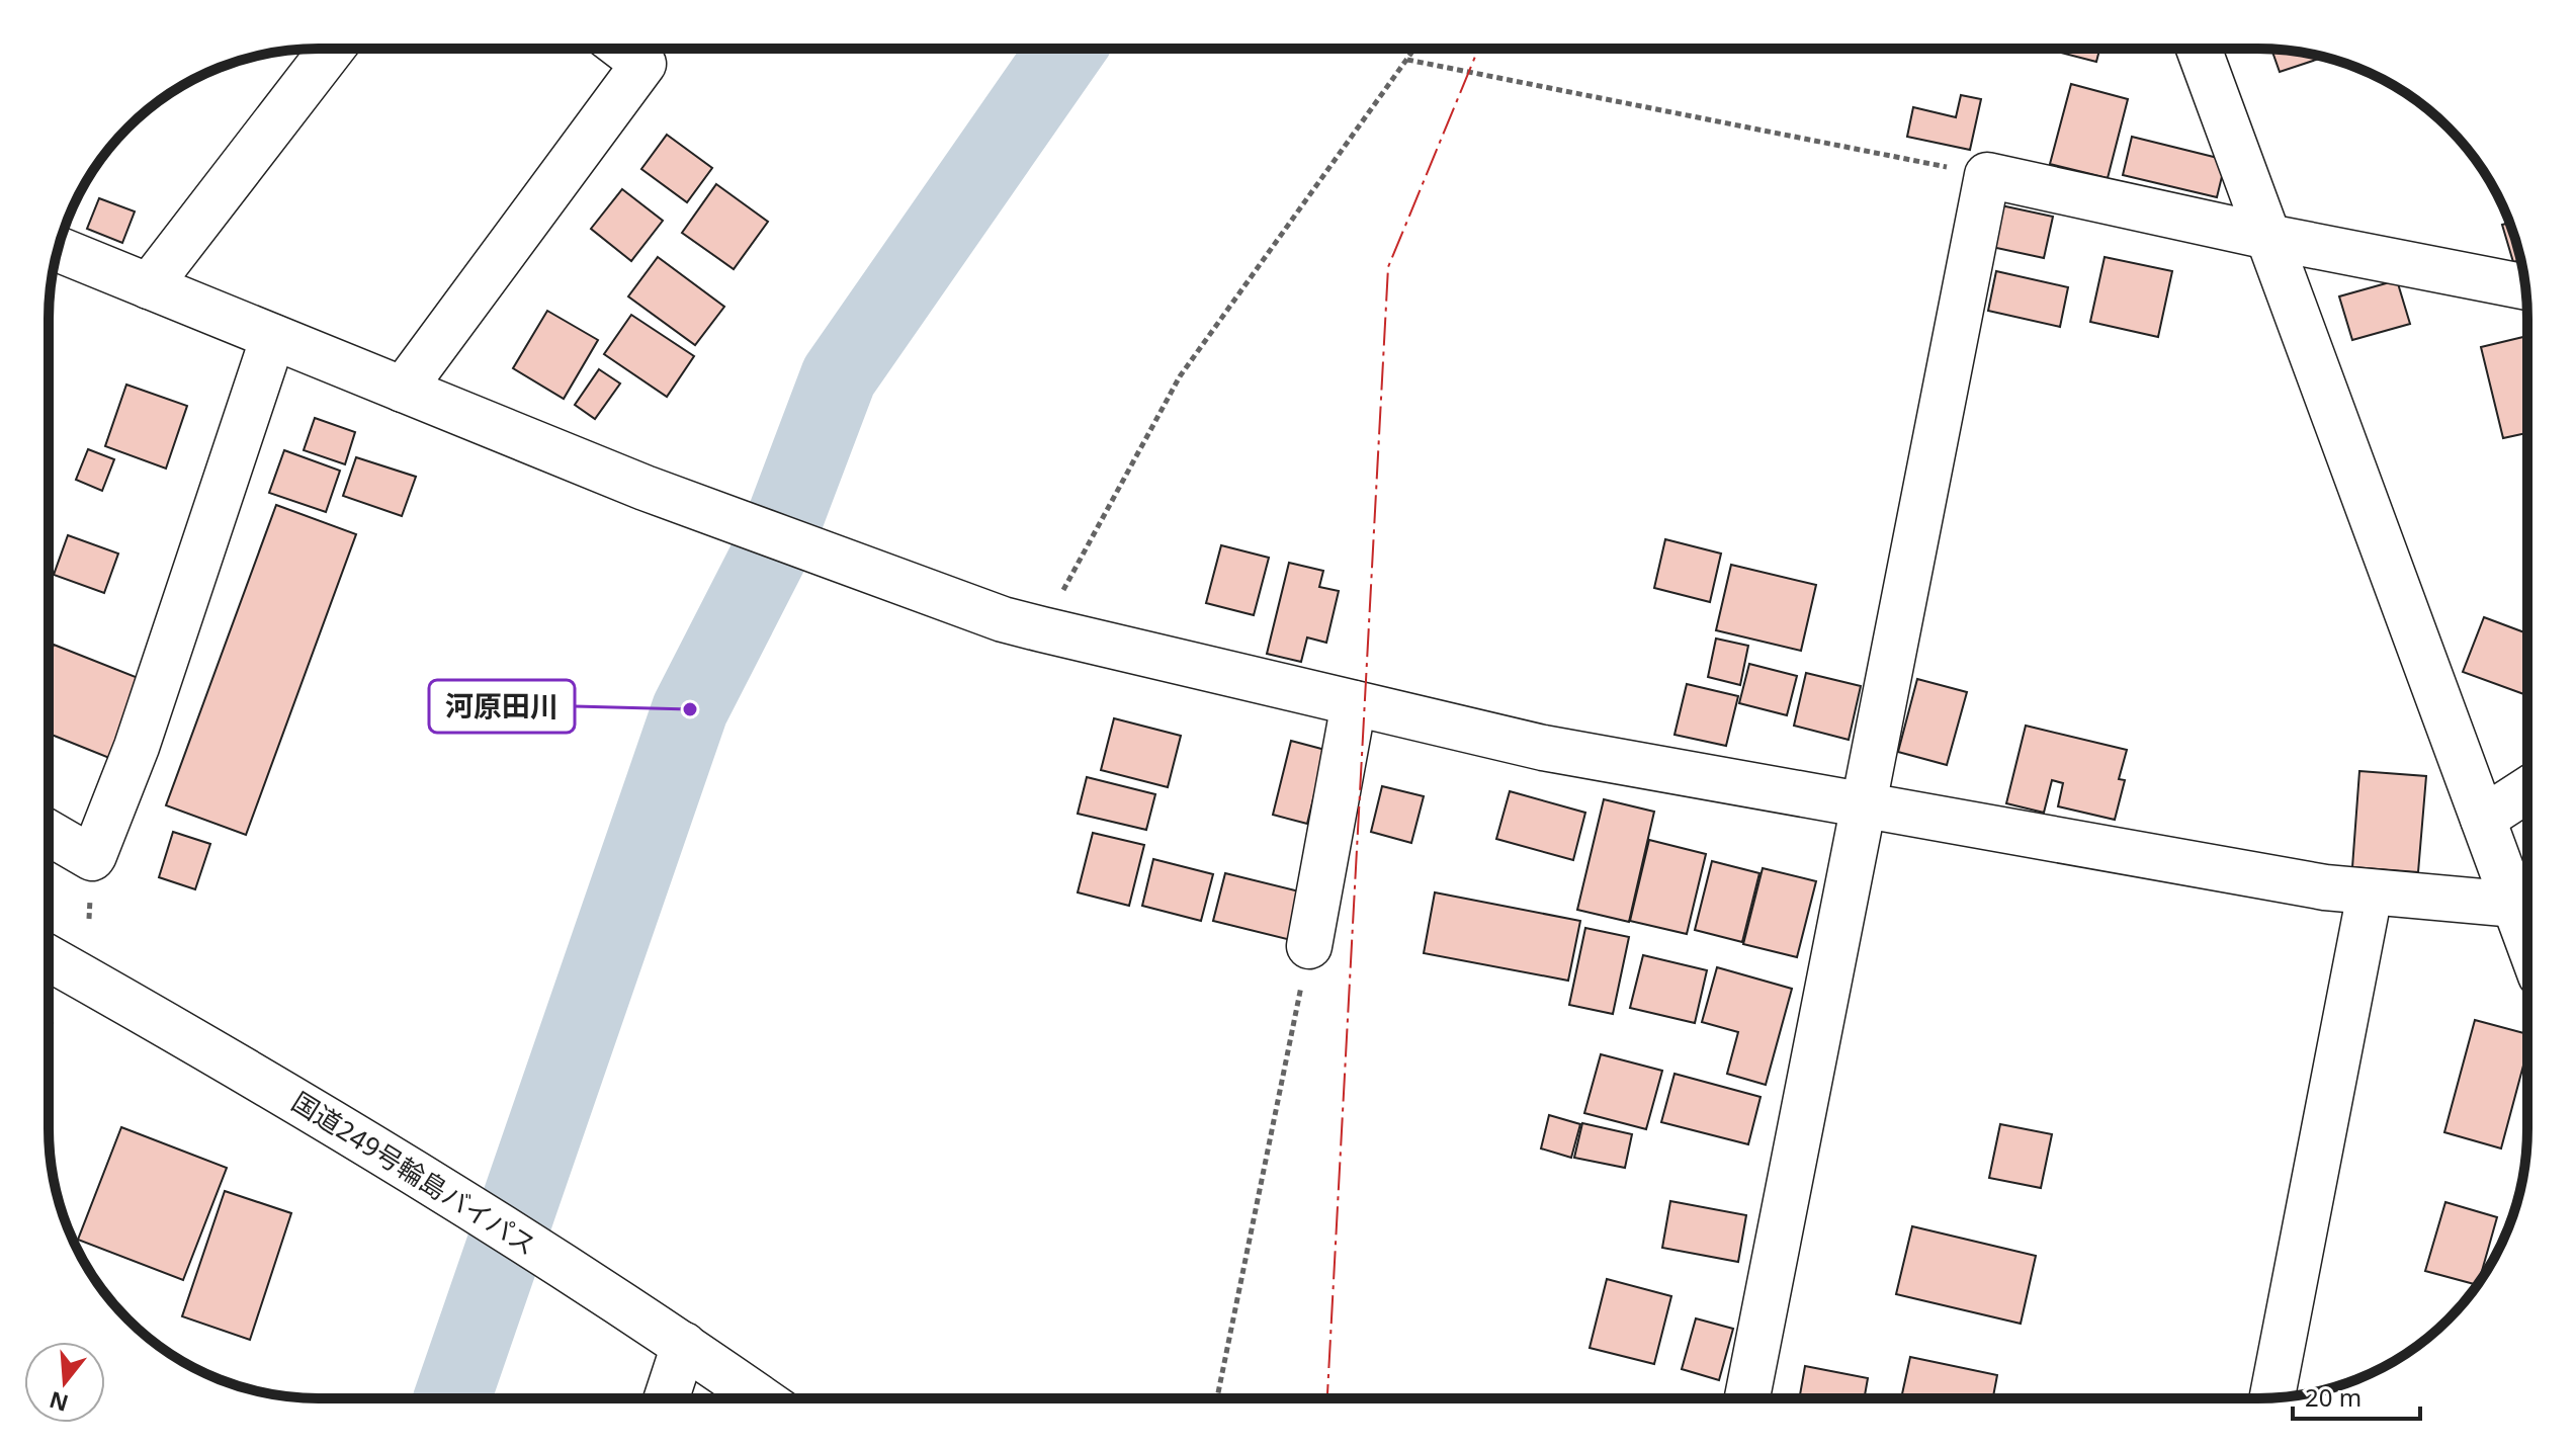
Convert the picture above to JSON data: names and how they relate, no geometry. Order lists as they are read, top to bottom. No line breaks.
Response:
{"streets":{"main road":["国道249号輪島バイパス"]},"places":["河原田川"],"scale_bar":"20 m","north":"bottom"}
